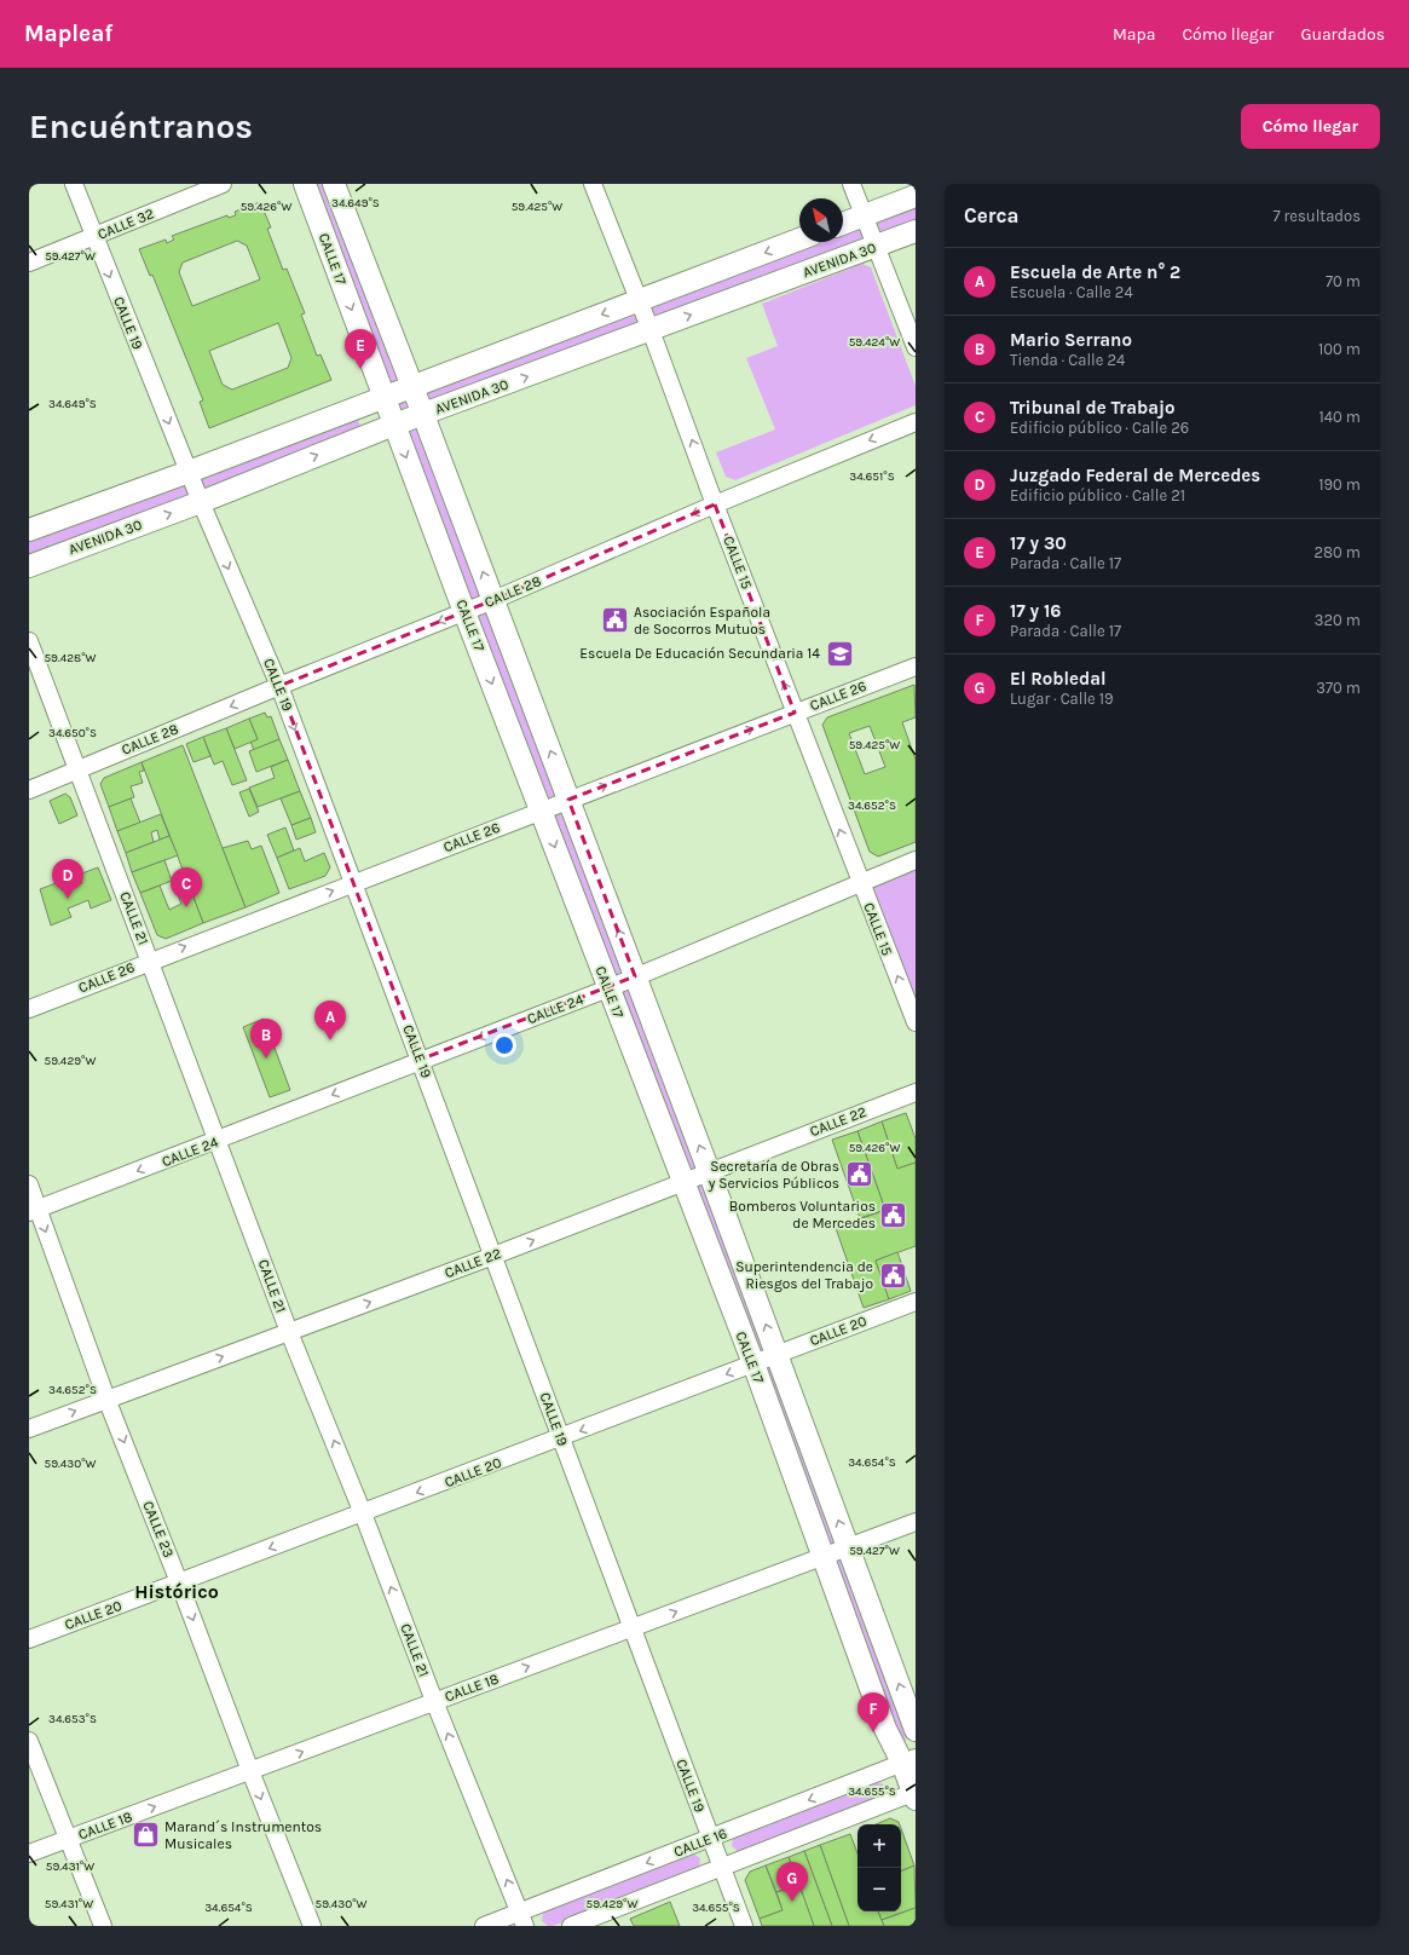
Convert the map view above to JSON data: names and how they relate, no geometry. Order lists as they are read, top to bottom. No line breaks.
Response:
{"streets":{"main road":["CALLE 17","AVENIDA 30"],"street":["CALLE 32","CALLE 19","CALLE 15","CALLE 28","CALLE 26","CALLE 21","CALLE 24","CALLE 22","CALLE 20","CALLE 23","CALLE 18","CALLE 16"]},"crossings":[["CALLE 32","CALLE 19"],["CALLE 17","AVENIDA 30"],["CALLE 17","CALLE 28"],["CALLE 17","CALLE 26"],["CALLE 17","CALLE 24"],["CALLE 17","CALLE 22"],["CALLE 17","CALLE 20"],["CALLE 17","CALLE 18"],["CALLE 17","CALLE 16"],["AVENIDA 30","CALLE 19"],["AVENIDA 30","CALLE 15"],["CALLE 19","CALLE 28"],["CALLE 19","CALLE 26"],["CALLE 19","CALLE 24"],["CALLE 19","CALLE 22"],["CALLE 19","CALLE 20"],["CALLE 19","CALLE 18"],["CALLE 19","CALLE 16"],["CALLE 15","CALLE 28"],["CALLE 15","CALLE 26"],["CALLE 15","CALLE 24"],["CALLE 28","CALLE 21"],["CALLE 26","CALLE 21"],["CALLE 21","CALLE 24"],["CALLE 21","CALLE 22"],["CALLE 21","CALLE 20"],["CALLE 21","CALLE 18"],["CALLE 21","CALLE 16"],["CALLE 24","CALLE 23"],["CALLE 22","CALLE 23"],["CALLE 20","CALLE 23"],["CALLE 23","CALLE 18"]],"one_way":["CALLE 19","CALLE 15","CALLE 28","CALLE 26","CALLE 21","CALLE 24","CALLE 22","CALLE 20","CALLE 23","CALLE 18"],"districts":["Histórico"],"places":{"public building":["Asociación Española de Socorros Mutuos","Secretaría de Obras y Servicios Públicos","Bomberos Voluntarios de Mercedes","Superintendencia de Riesgos del Trabajo"],"school or university":["Escuela De Educación Secundaria 14"],"shop":["Marand´s Instrumentos Musicales"]},"north":"top left","page":{"header":"Mapleaf","nav":["Mapa","Cómo llegar","Guardados"],"buttons":"Cómo llegar","title":"Encuéntranos","heading":["Cerca","7 resultados"],"list":[{"mark":"A","name":"Escuela de Arte n° 2","note":"Escuela · Calle 24","value":"70 m"},{"mark":"B","name":"Mario Serrano","note":"Tienda · Calle 24","value":"100 m"},{"mark":"C","name":"Tribunal de Trabajo","note":"Edificio público · Calle 26","value":"140 m"},{"mark":"D","name":"Juzgado Federal de Mercedes","note":"Edificio público · Calle 21","value":"190 m"},{"mark":"E","name":"17 y 30","note":"Parada · Calle 17","value":"280 m"},{"mark":"F","name":"17 y 16","note":"Parada · Calle 17","value":"320 m"},{"mark":"G","name":"El Robledal","note":"Lugar · Calle 19","value":"370 m"}],"pins":["E","D","C","A","B","F","G"],"map_buttons":["+","−"]},"coordinates":["34.649°S","59.426°W","59.425°W","59.427°W","59.424°W","34.651°S","59.428°W","34.650°S","34.652°S","59.429°W","34.654°S","59.430°W","34.653°S","34.655°S","59.431°W"]}
